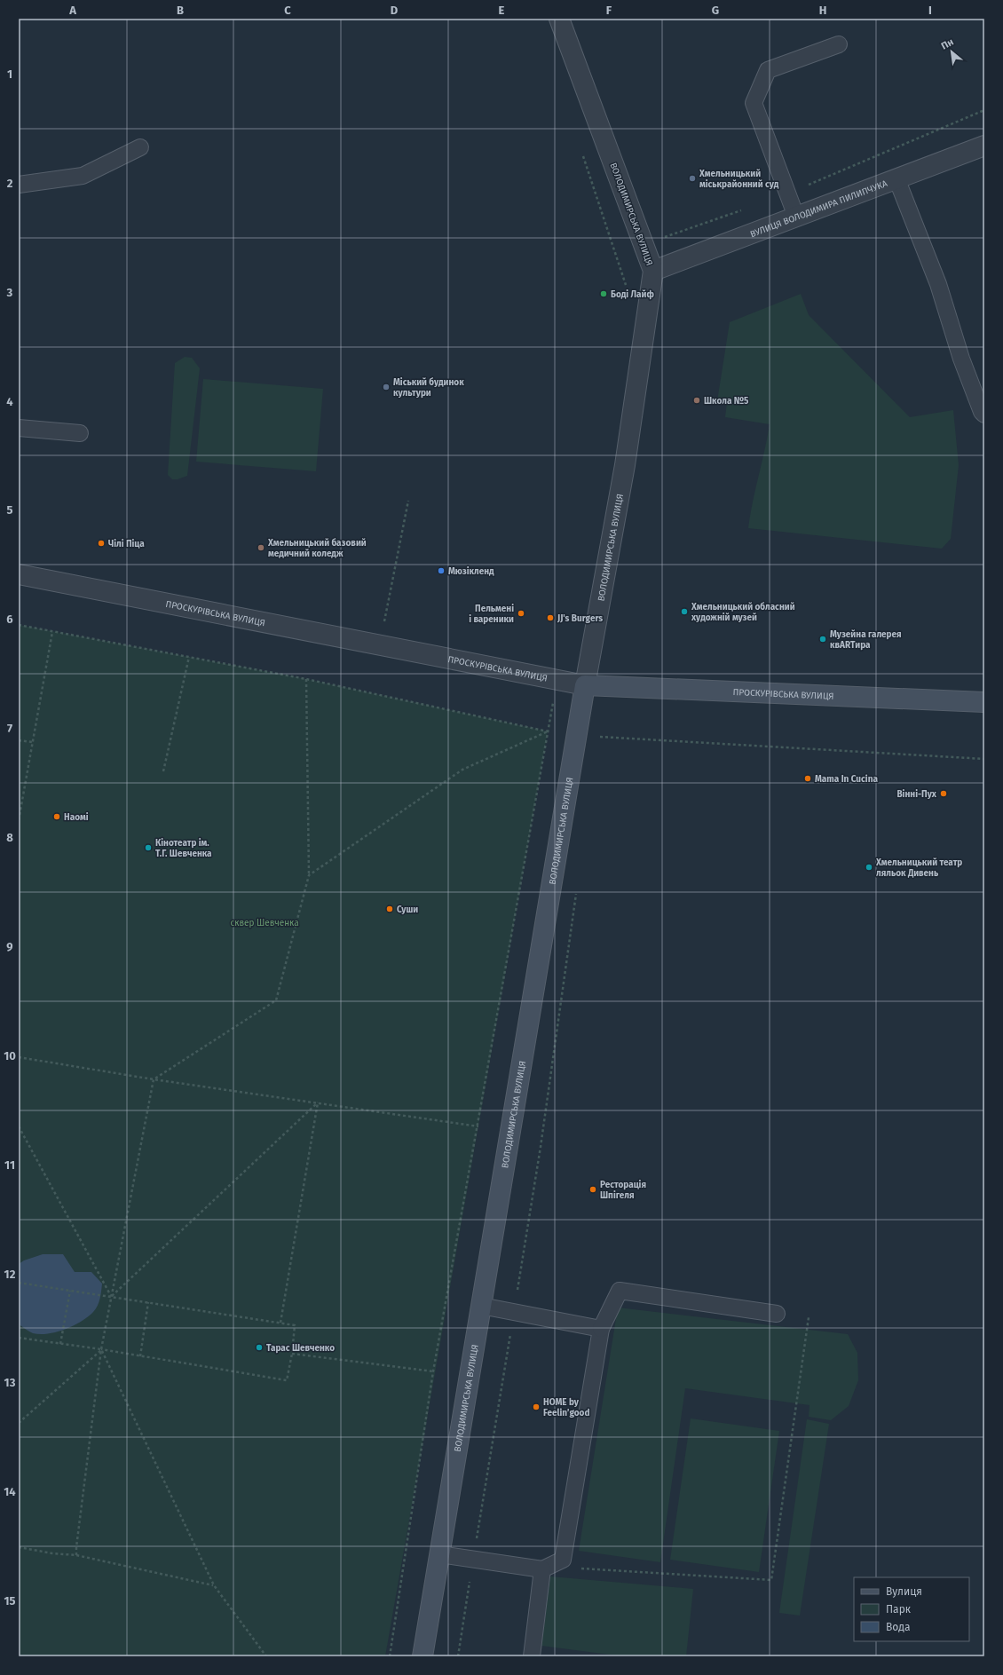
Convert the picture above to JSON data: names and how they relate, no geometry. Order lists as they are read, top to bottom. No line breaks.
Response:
{"streets":{"street":["ВУЛИЦЯ ВОЛОДИМИРА ПИЛИПЧУКА","ВОЛОДИМИРСЬКА ВУЛИЦЯ","ПРОСКУРІВСЬКА ВУЛИЦЯ"]},"crossings":[["ВУЛИЦЯ ВОЛОДИМИРА ПИЛИПЧУКА","ВОЛОДИМИРСЬКА ВУЛИЦЯ"],["ВОЛОДИМИРСЬКА ВУЛИЦЯ","ПРОСКУРІВСЬКА ВУЛИЦЯ"]],"parks":["сквер Шевченка"],"places":["Хмельницький міськрайонний суд","Боді Лайф","Міський будинок культури","Школа №5","Чілі Піца","Хмельницький базовий медичний коледж","Мюзікленд","Хмельницький обласний художній музей","Пельмені і вареники","JJ's Burgers","Музейна галерея квARTира","Mama In Cucina","Вінні-Пух","Наомі","Кінотеатр ім. Т.Г. Шевченка","Хмельницький театр ляльок Дивень","Суши","Ресторація Шпігеля","Тарас Шевченко","HOME by Feelin’good"],"legend":["Вулиця","Парк","Вода"],"north":"top left","grid":{"columns":["A","B","C","D","E","F","G","H","I"],"rows":["1","2","3","4","5","6","7","8","9","10","11","12","13","14","15"]}}
